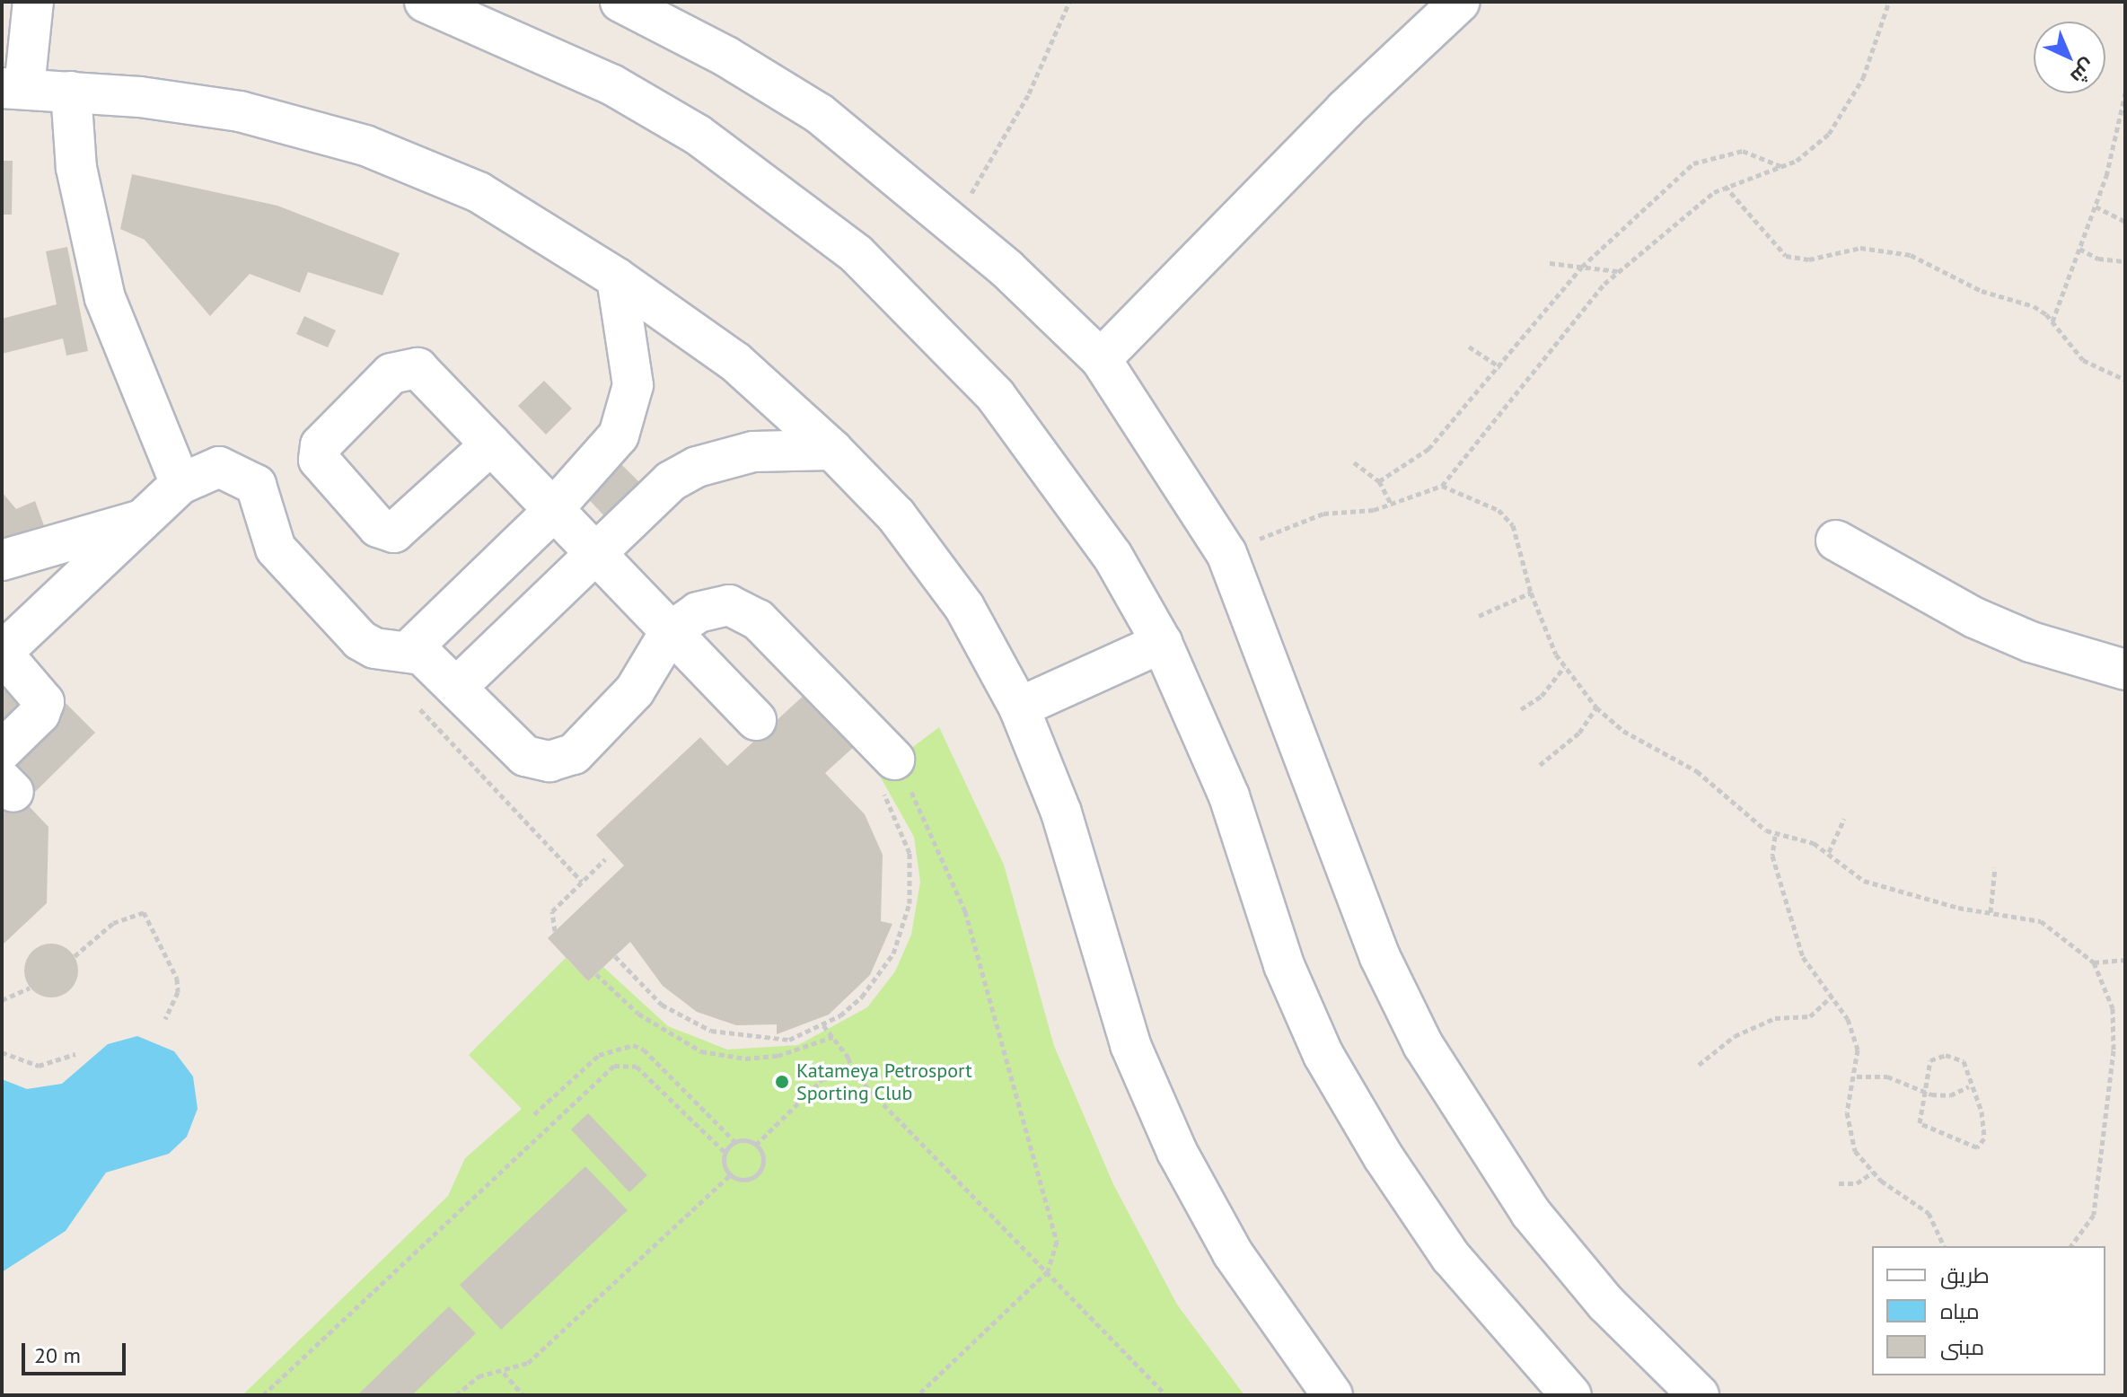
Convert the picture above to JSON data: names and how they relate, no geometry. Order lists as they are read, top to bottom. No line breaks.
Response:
{"places":["Katameya Petrosport Sporting Club"],"legend":["طريق","مياه","مبنى"],"scale_bar":"20 m","north":"bottom right"}
